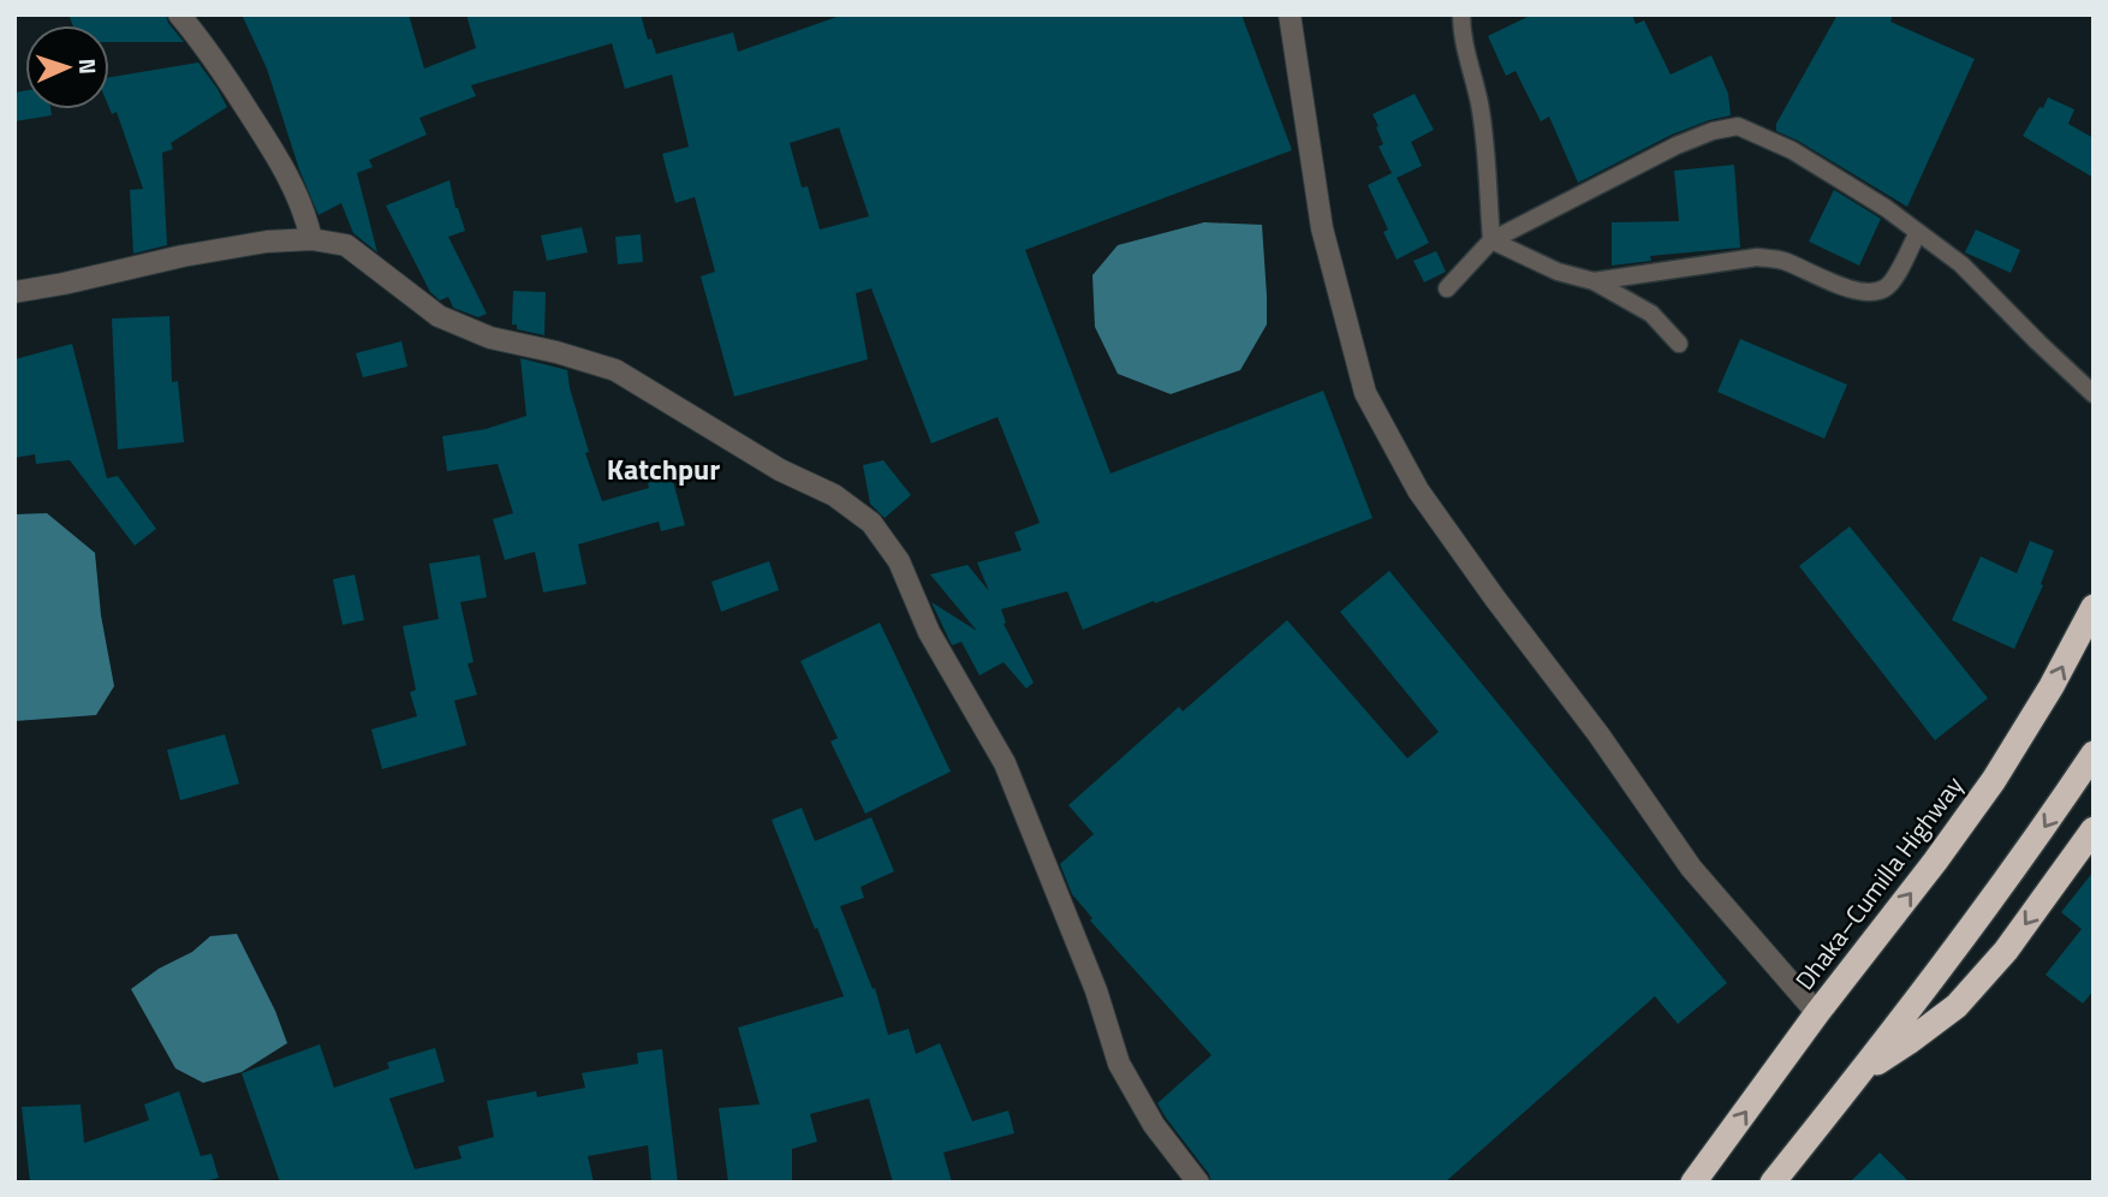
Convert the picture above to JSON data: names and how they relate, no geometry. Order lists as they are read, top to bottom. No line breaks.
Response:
{"streets":{"highway":["Dhaka–Cumilla Highway"]},"districts":["Katchpur"],"north":"right"}
